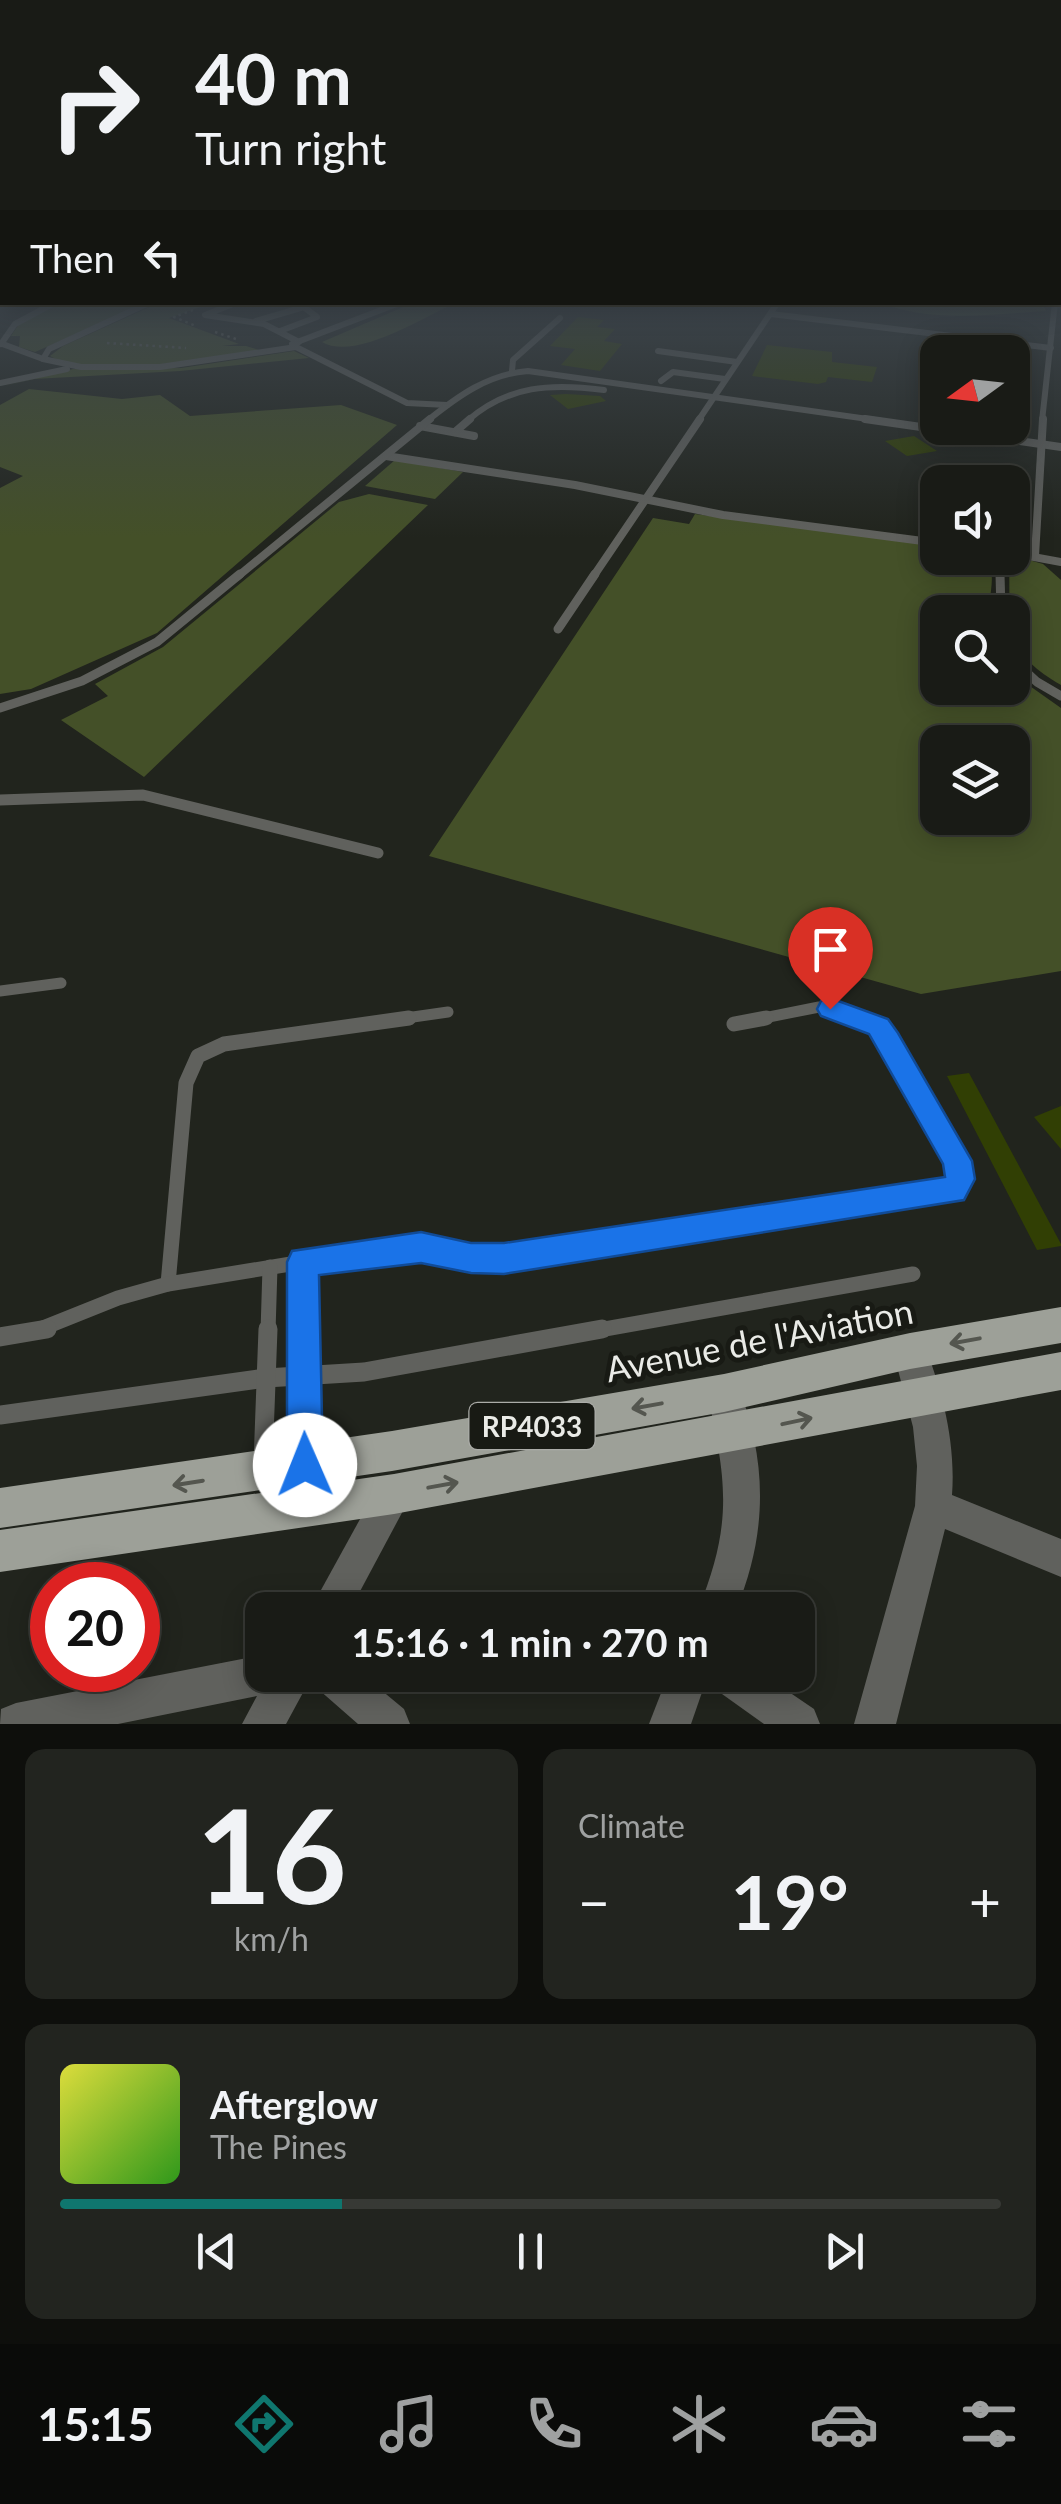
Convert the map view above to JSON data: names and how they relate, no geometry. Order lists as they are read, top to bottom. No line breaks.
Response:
{"streets":{"main road":["Avenue de l'Aviation","RP4033"]},"north":"left","page":{"turn":["40 m","Turn right"],"then":"Then","limit":"20","trip":"15:16 · 1 min · 270 m","tile":[["16","km/h"],"Climate"],"heat":["−","19°","+"],"song":["Afterglow","The Pines"],"tabs":"15:15"}}
